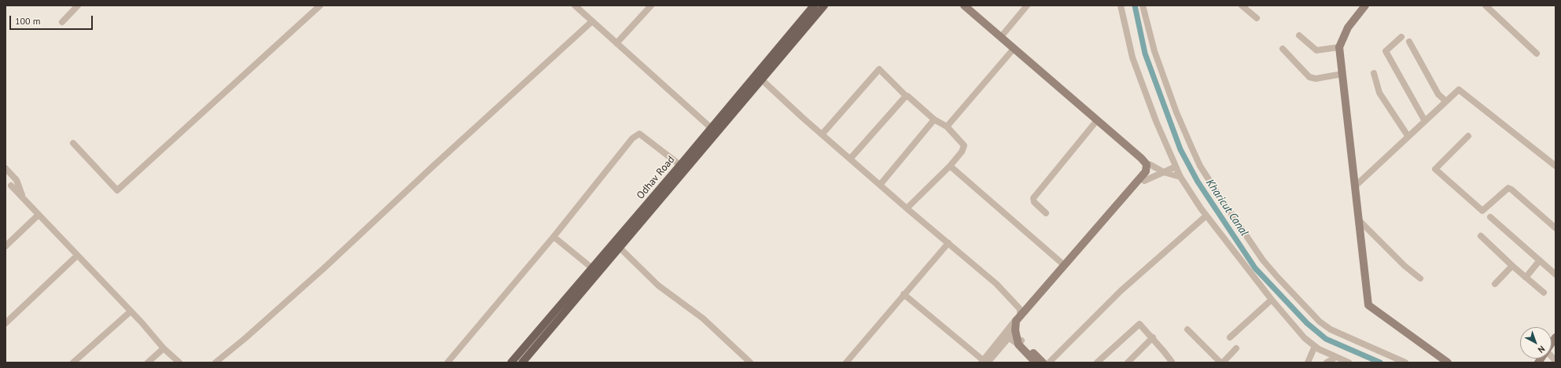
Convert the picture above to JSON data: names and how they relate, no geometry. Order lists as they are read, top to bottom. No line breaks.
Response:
{"streets":{"main road":["Odhav Road"]},"water":["Kharicut Canal"],"scale_bar":"100 m","north":"bottom right"}
